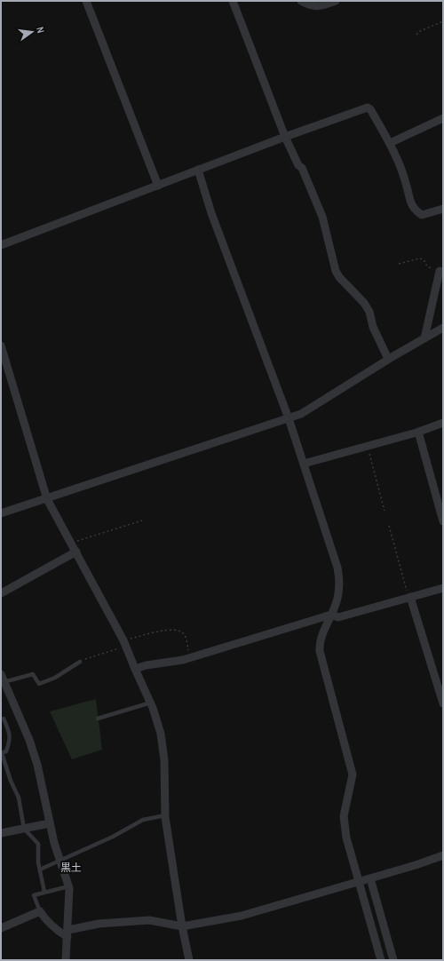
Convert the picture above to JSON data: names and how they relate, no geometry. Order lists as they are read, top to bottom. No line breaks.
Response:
{"districts":["黒土"],"north":"right"}
